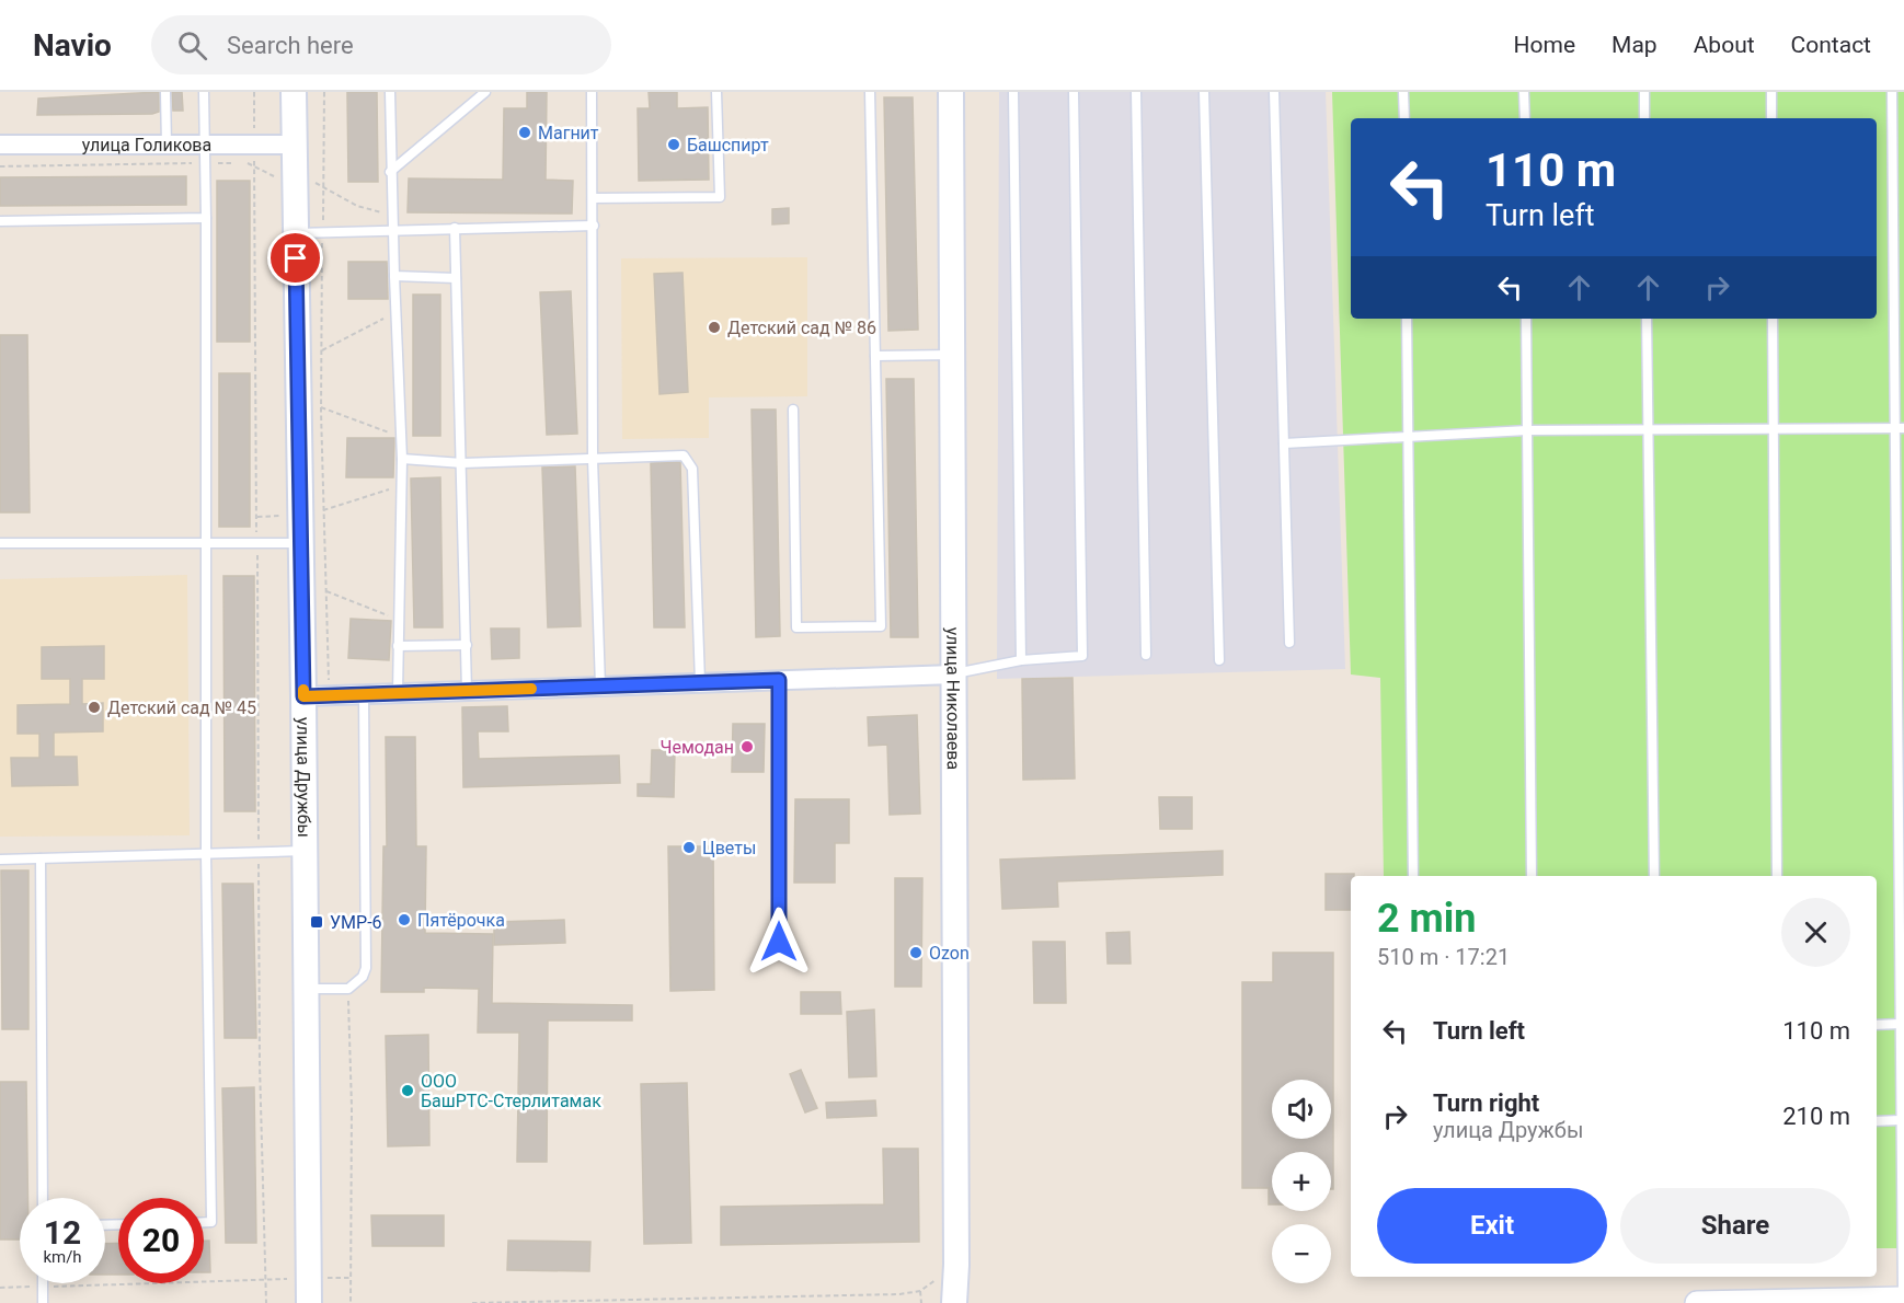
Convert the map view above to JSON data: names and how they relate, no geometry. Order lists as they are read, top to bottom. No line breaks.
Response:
{"streets":{"main road":["улица Николаева","улица Дружбы"],"street":["улица Голикова"]},"crossings":[["улица Голикова","улица Дружбы"]],"places":{"other":["Магнит","Башспирт","Детский сад № 86","Детский сад № 45","Чемодан","Цветы","Пятёрочка","Ozon","ООО БашРТС-Стерлитамак"],"transit":["УМР-6"]},"page":{"header":"Navio","search":"Search here","nav":["Home","Map","About","Contact"],"turn":["110 m","Turn left"],"heading":["2 min","510 m · 17:21"],"list":[{"name":"Turn left","value":"110 m"},{"name":"Turn right","note":"улица Дружбы","value":"210 m"}],"map_buttons":["+","−"],"buttons":["Exit","Share"],"speed":"12 km/h","limit":"20"}}
